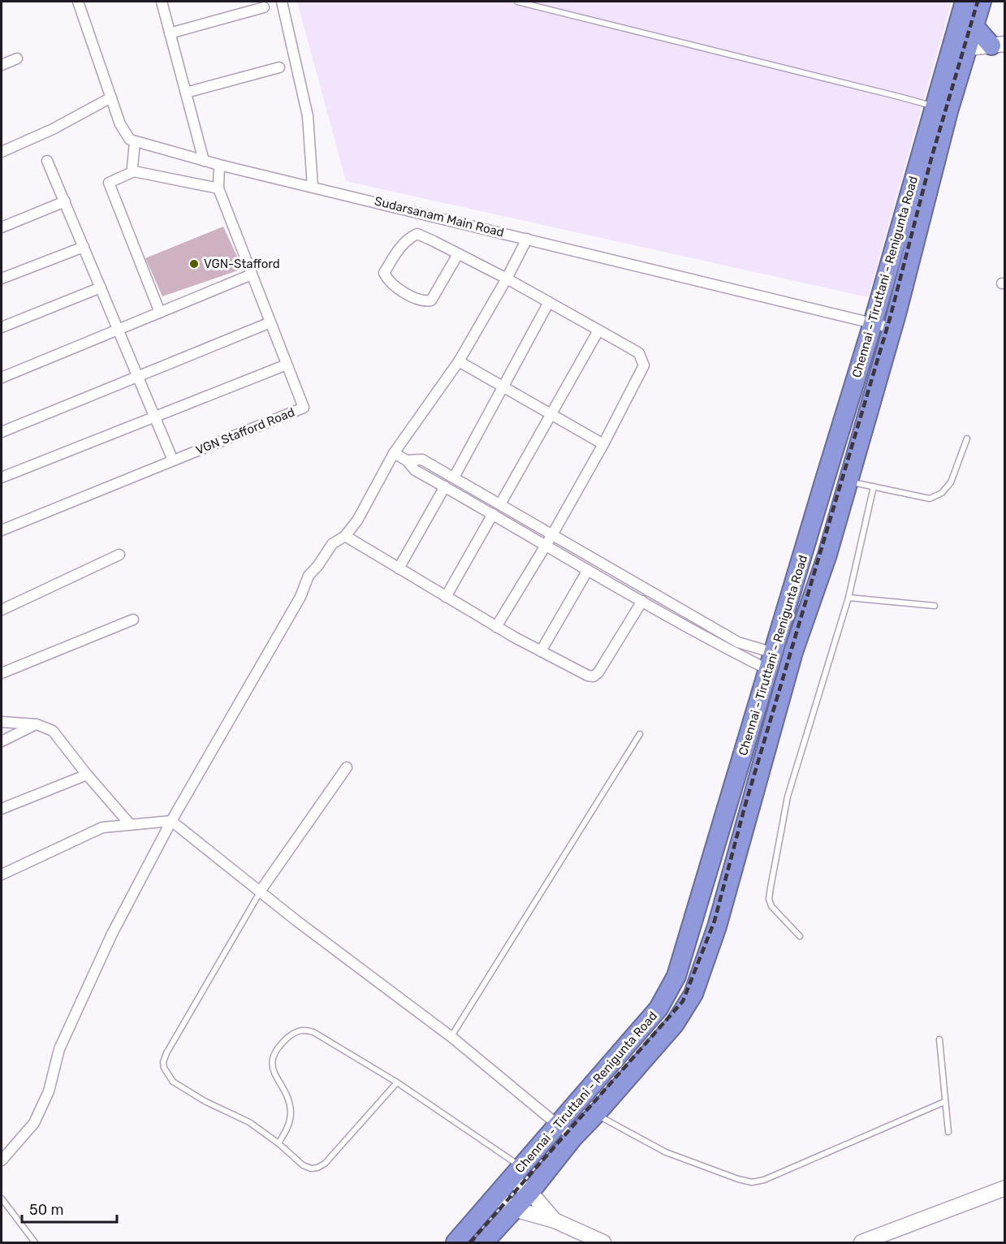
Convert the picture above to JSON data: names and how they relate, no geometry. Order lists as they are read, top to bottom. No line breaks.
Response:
{"streets":{"highway":["Chennai - Tiruttani - Renigunta Road"],"street":["Sudarsanam Main Road","VGN Stafford Road"]},"crossings":[["Sudarsanam Main Road","Chennai - Tiruttani - Renigunta Road"],["Sudarsanam Main Road","VGN Stafford Road"]],"places":["VGN-Stafford"],"scale_bar":"50 m"}
